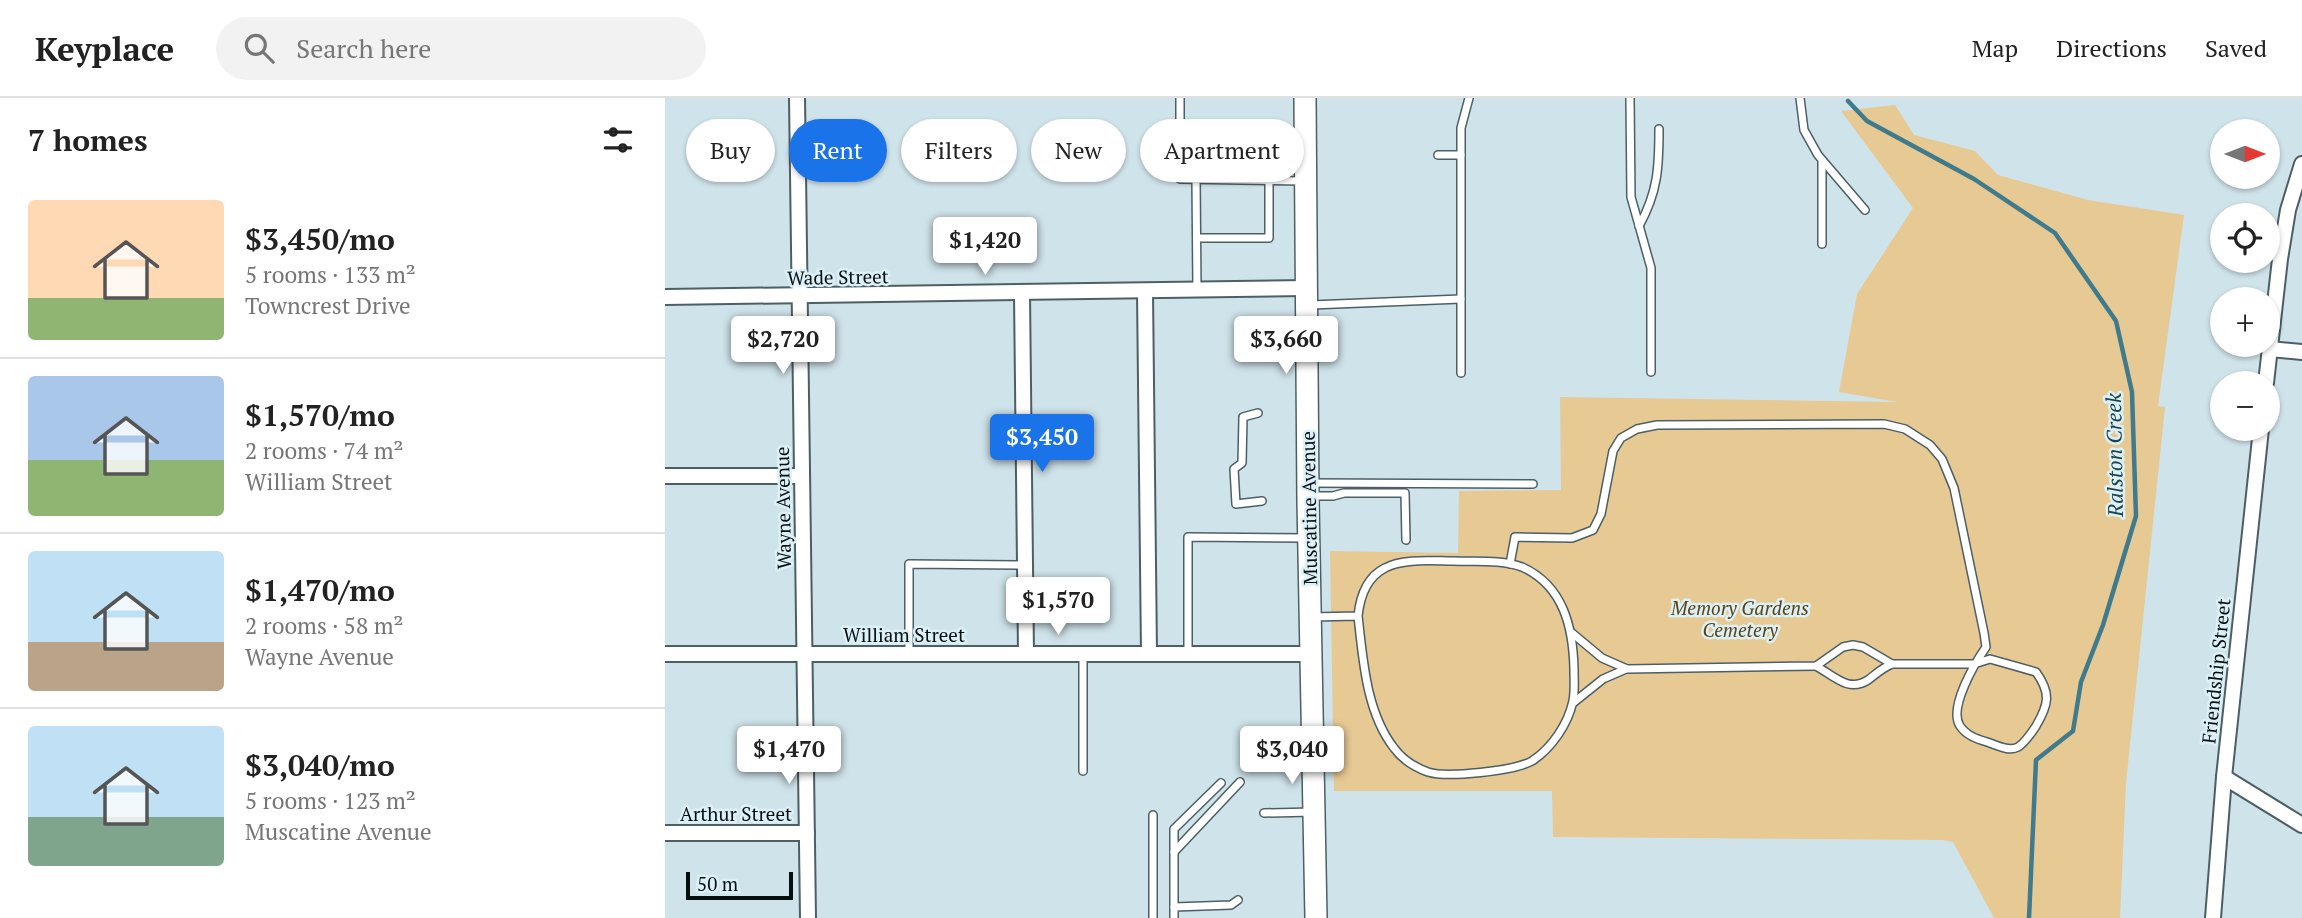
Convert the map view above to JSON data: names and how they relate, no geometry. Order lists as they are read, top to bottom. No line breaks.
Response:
{"streets":{"main road":["Muscatine Avenue"],"street":["Wade Street","Wayne Avenue","William Street","Friendship Street","Arthur Street"]},"crossings":[["Wade Street","Wayne Avenue"],["Wade Street","Muscatine Avenue"],["Wayne Avenue","William Street"],["Wayne Avenue","Arthur Street"],["Muscatine Avenue","William Street"]],"water":["Ralston Creek"],"parks":["Memory Gardens Cemetery"],"scale_bar":"50 m","north":"right","page":{"header":"Keyplace","search":"Search here","nav":["Map","Directions","Saved"],"heading":"7 homes","map_buttons":["+","−"],"chip":["Buy","Rent","Filters","New","Apartment"],"list":[{"name":"$3,450/mo","note":"5 rooms · 133 m² · Towncrest Drive"},{"name":"$1,570/mo","note":"2 rooms · 74 m² · William Street"},{"name":"$1,470/mo","note":"2 rooms · 58 m² · Wayne Avenue"},{"name":"$3,040/mo","note":"5 rooms · 123 m² · Muscatine Avenue"}],"price":["$1,420","$2,720","$3,660","$3,450","$1,570","$1,470","$3,040"],"scale":"50 m"}}
